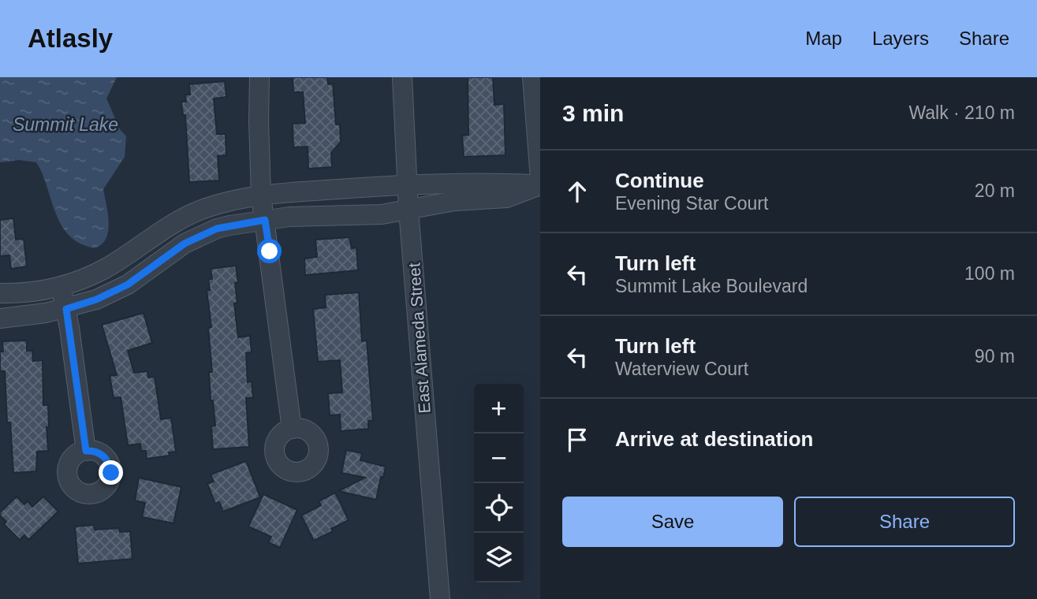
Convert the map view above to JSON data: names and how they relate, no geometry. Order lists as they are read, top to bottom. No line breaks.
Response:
{"streets":{"street":["East Alameda Street"]},"water":["Summit Lake"],"page":{"header":"Atlasly","nav":["Map","Layers","Share"],"heading":["3 min","Walk · 210 m"],"list":[["Continue","Evening Star Court","20 m"],["Turn left","Summit Lake Boulevard","100 m"],["Turn left","Waterview Court","90 m"],"Arrive at destination"],"map_buttons":["+","−"],"buttons":["Save","Share"]}}
